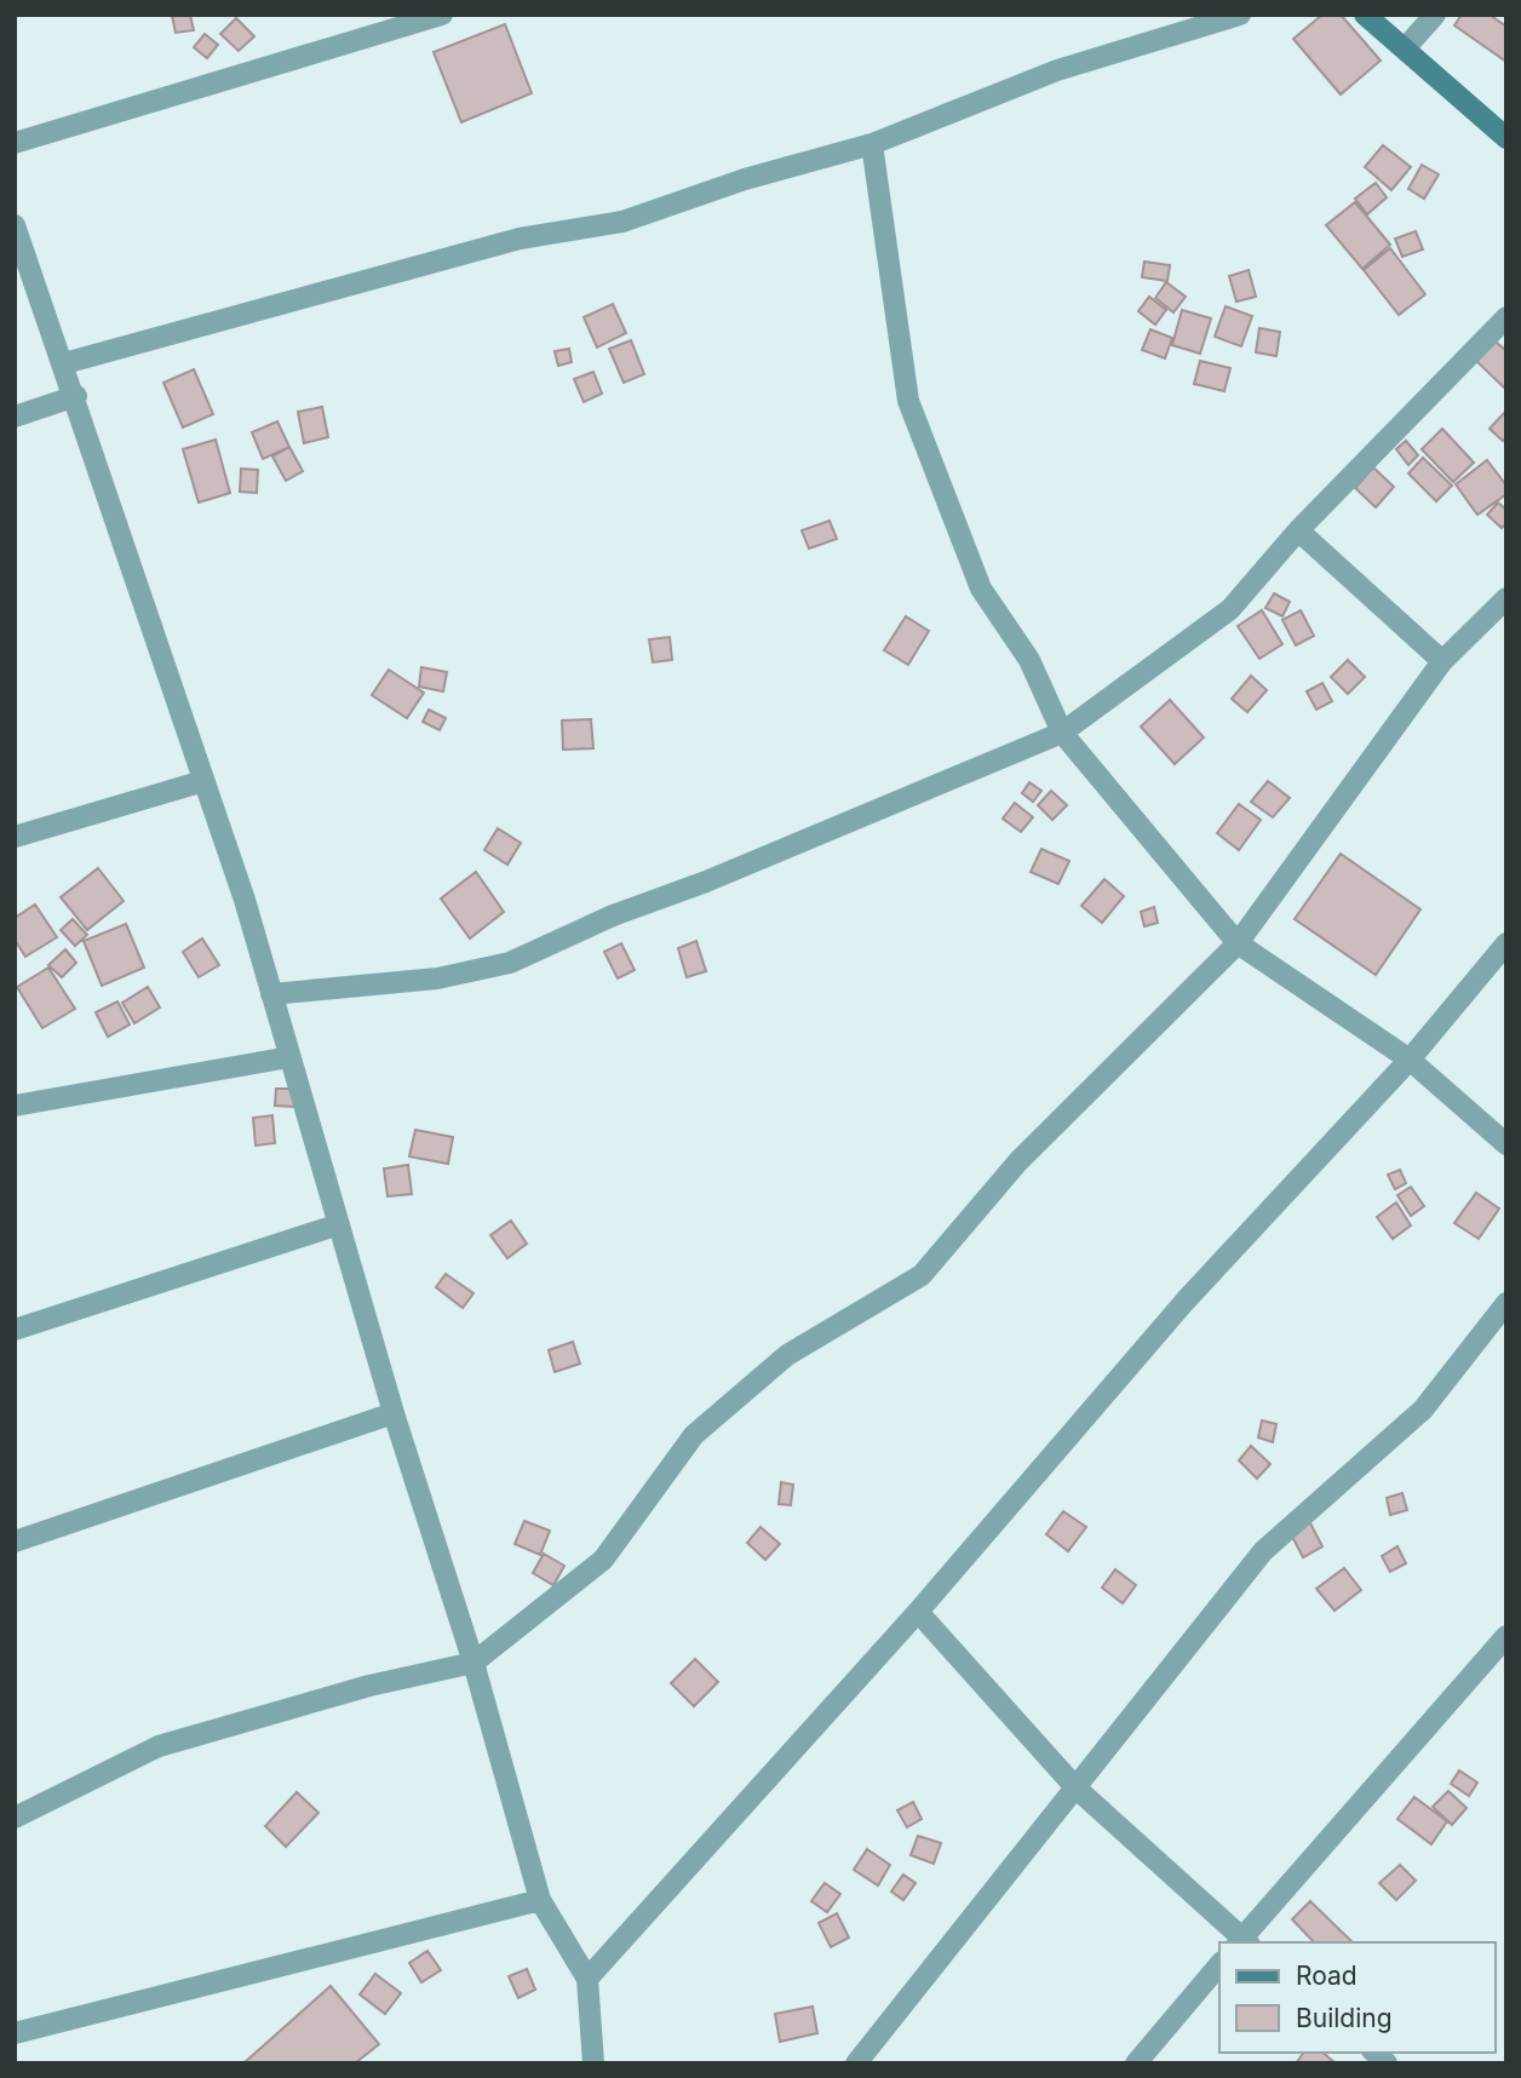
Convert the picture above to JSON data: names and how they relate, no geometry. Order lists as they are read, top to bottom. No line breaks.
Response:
{"legend":["Road","Building"]}
